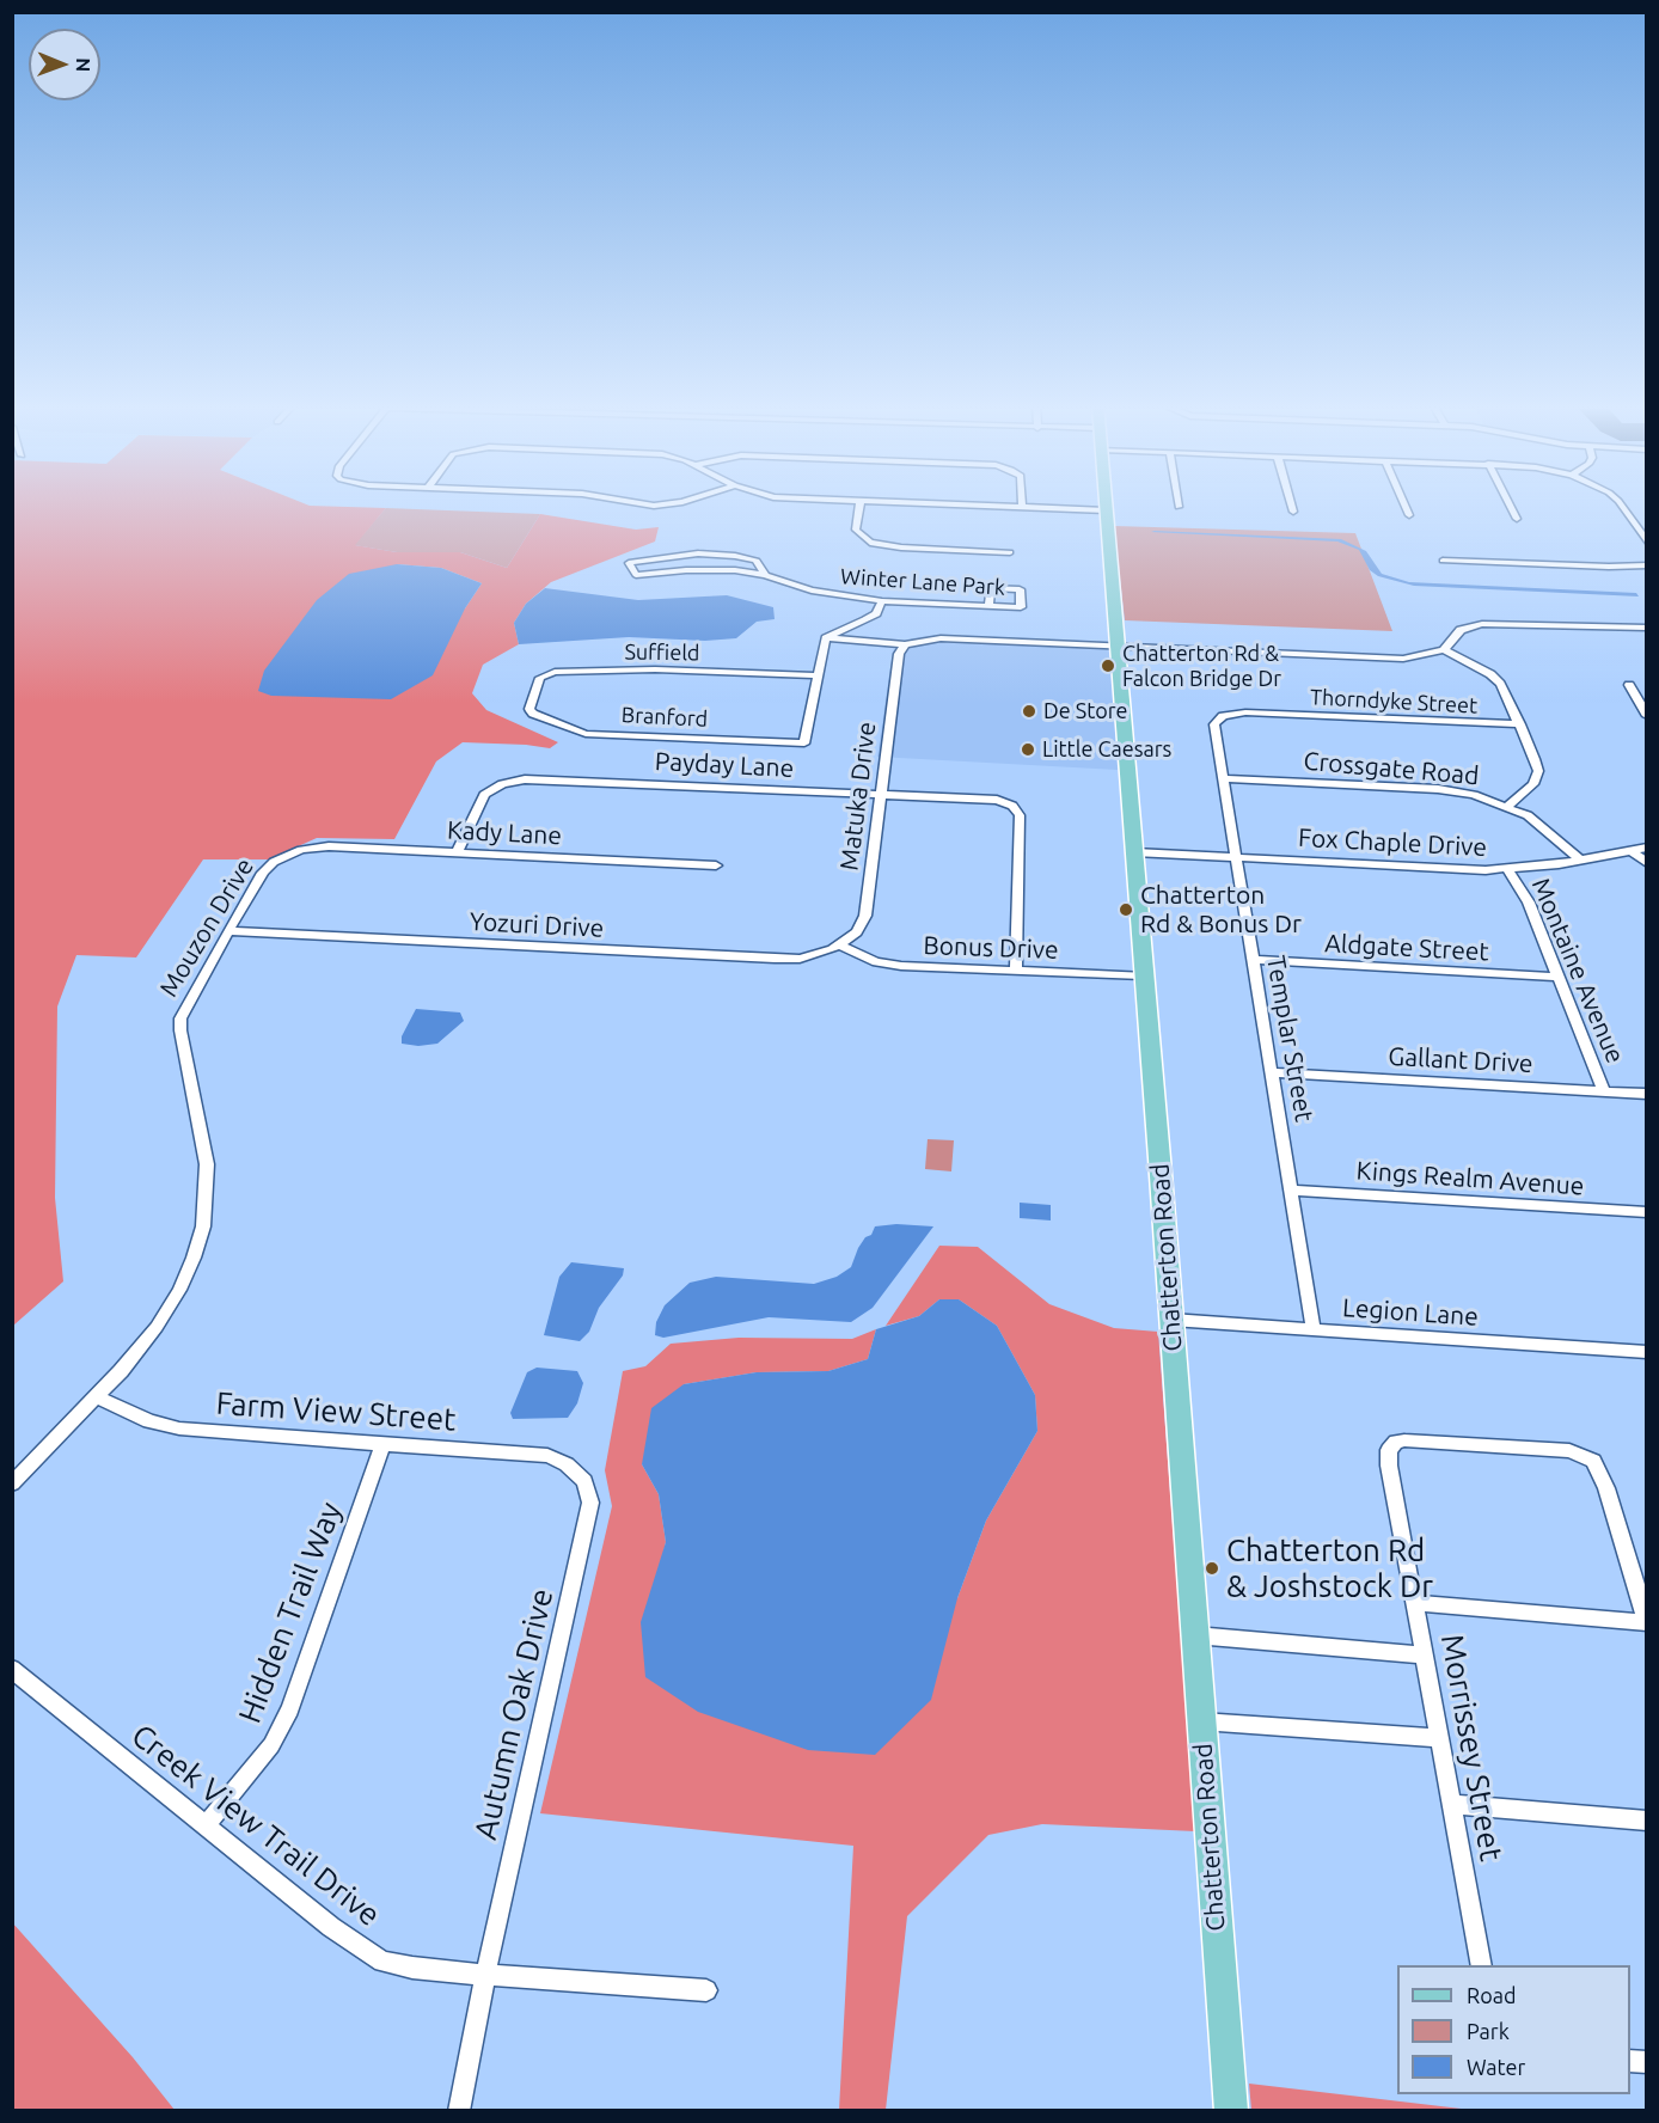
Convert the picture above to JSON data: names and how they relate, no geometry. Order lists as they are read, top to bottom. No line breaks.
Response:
{"streets":{"main road":["Chatterton Road"],"street":["Winter Lane Park","Suffield","Thorndyke Street","Branford","Payday Lane","Crossgate Road","Matuka Drive","Kady Lane","Fox Chaple Drive","Yozuri Drive","Mouzon Drive","Bonus Drive","Aldgate Street","Montaine Avenue","Templar Street","Gallant Drive","Kings Realm Avenue","Legion Lane","Farm View Street","Hidden Trail Way","Autumn Oak Drive","Morrissey Street","Creek View Trail Drive"]},"crossings":[["Suffield","Branford"],["Thorndyke Street","Templar Street"],["Payday Lane","Matuka Drive"],["Payday Lane","Kady Lane"],["Payday Lane","Bonus Drive"],["Crossgate Road","Fox Chaple Drive"],["Crossgate Road","Templar Street"],["Matuka Drive","Yozuri Drive"],["Matuka Drive","Bonus Drive"],["Kady Lane","Mouzon Drive"],["Fox Chaple Drive","Montaine Avenue"],["Fox Chaple Drive","Templar Street"],["Fox Chaple Drive","Chatterton Road"],["Yozuri Drive","Mouzon Drive"],["Yozuri Drive","Bonus Drive"],["Mouzon Drive","Farm View Street"],["Bonus Drive","Chatterton Road"],["Aldgate Street","Montaine Avenue"],["Aldgate Street","Templar Street"],["Montaine Avenue","Gallant Drive"],["Templar Street","Gallant Drive"],["Templar Street","Kings Realm Avenue"],["Templar Street","Legion Lane"],["Chatterton Road","Legion Lane"],["Farm View Street","Hidden Trail Way"],["Farm View Street","Autumn Oak Drive"],["Hidden Trail Way","Creek View Trail Drive"],["Autumn Oak Drive","Creek View Trail Drive"]],"places":["Chatterton Rd & Falcon Bridge Dr","De Store","Little Caesars","Chatterton Rd & Bonus Dr","Chatterton Rd & Joshstock Dr"],"legend":["Road","Park","Water"],"north":"right"}
